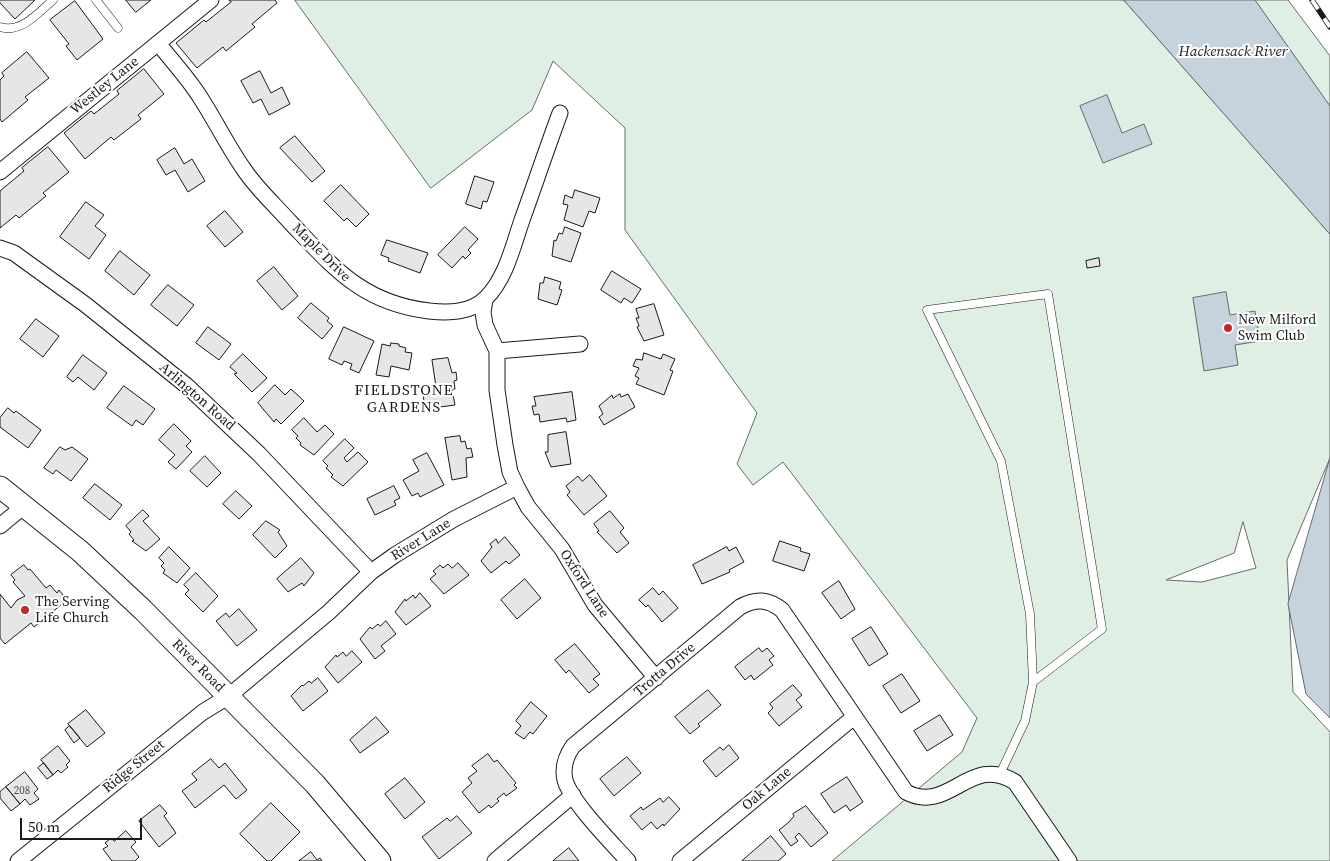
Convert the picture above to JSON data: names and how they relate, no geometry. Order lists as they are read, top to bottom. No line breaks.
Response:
{"streets":{"main road":["River Road"],"street":["Westley Lane","Maple Drive","Arlington Road","River Lane","Oxford Lane","Trotta Drive","Ridge Street","Oak Lane"]},"crossings":[["Westley Lane","Maple Drive"],["Arlington Road","River Lane"],["River Lane","Oxford Lane"],["River Lane","River Road"],["River Lane","Ridge Street"],["Oxford Lane","Trotta Drive"],["River Road","Ridge Street"],["Trotta Drive","Oak Lane"]],"districts":["FIELDSTONE GARDENS"],"water":["Hackensack River"],"places":["New Milford Swim Club","The Serving Life Church"],"house_numbers":["208"],"scale_bar":"50 m"}
